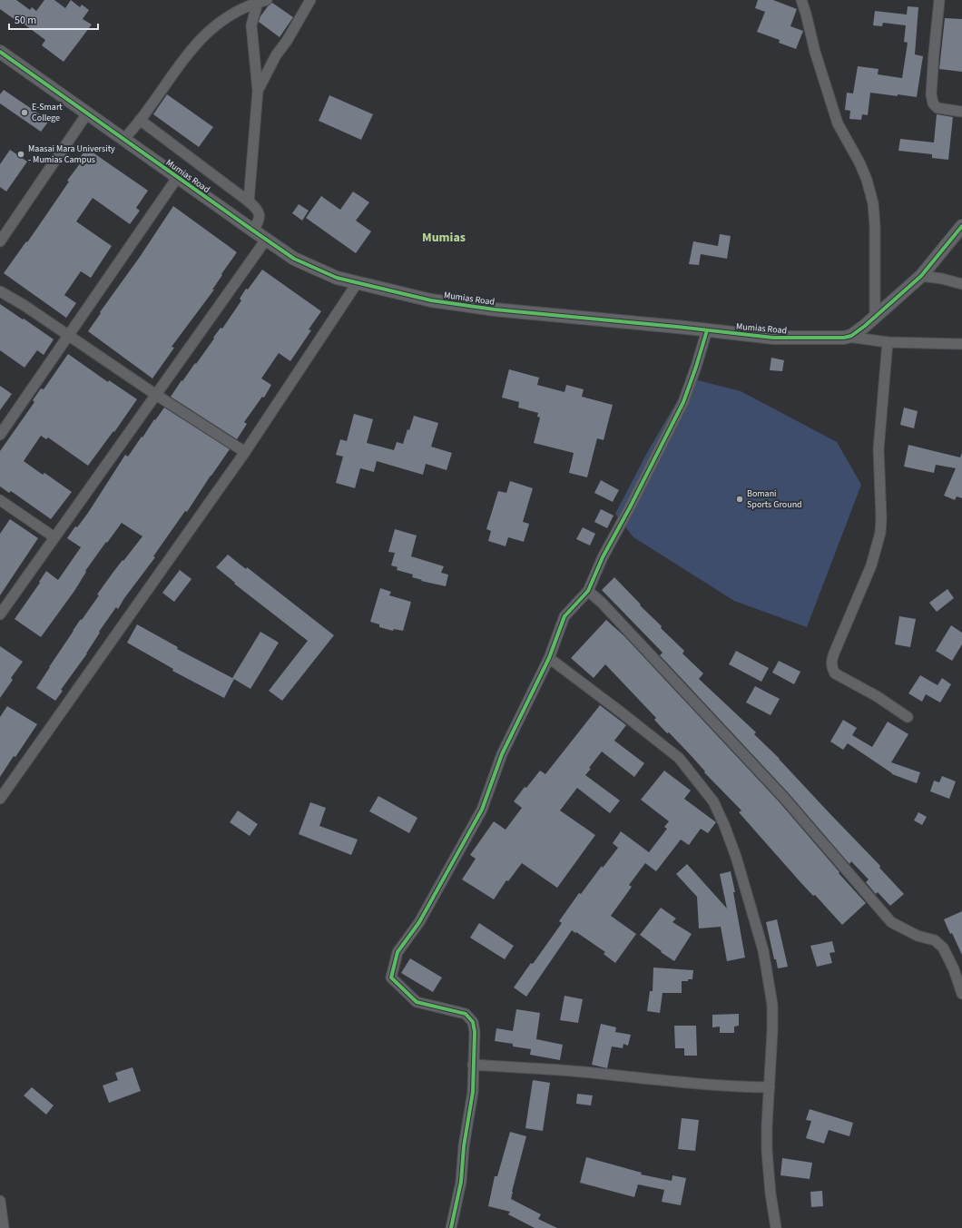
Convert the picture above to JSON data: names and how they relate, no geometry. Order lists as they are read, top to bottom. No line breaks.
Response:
{"streets":{"street":["Mumias Road"]},"districts":["Mumias"],"places":["E-Smart College","Maasai Mara University - Mumias Campus","Bomani Sports Ground"],"scale_bar":"50 m"}
